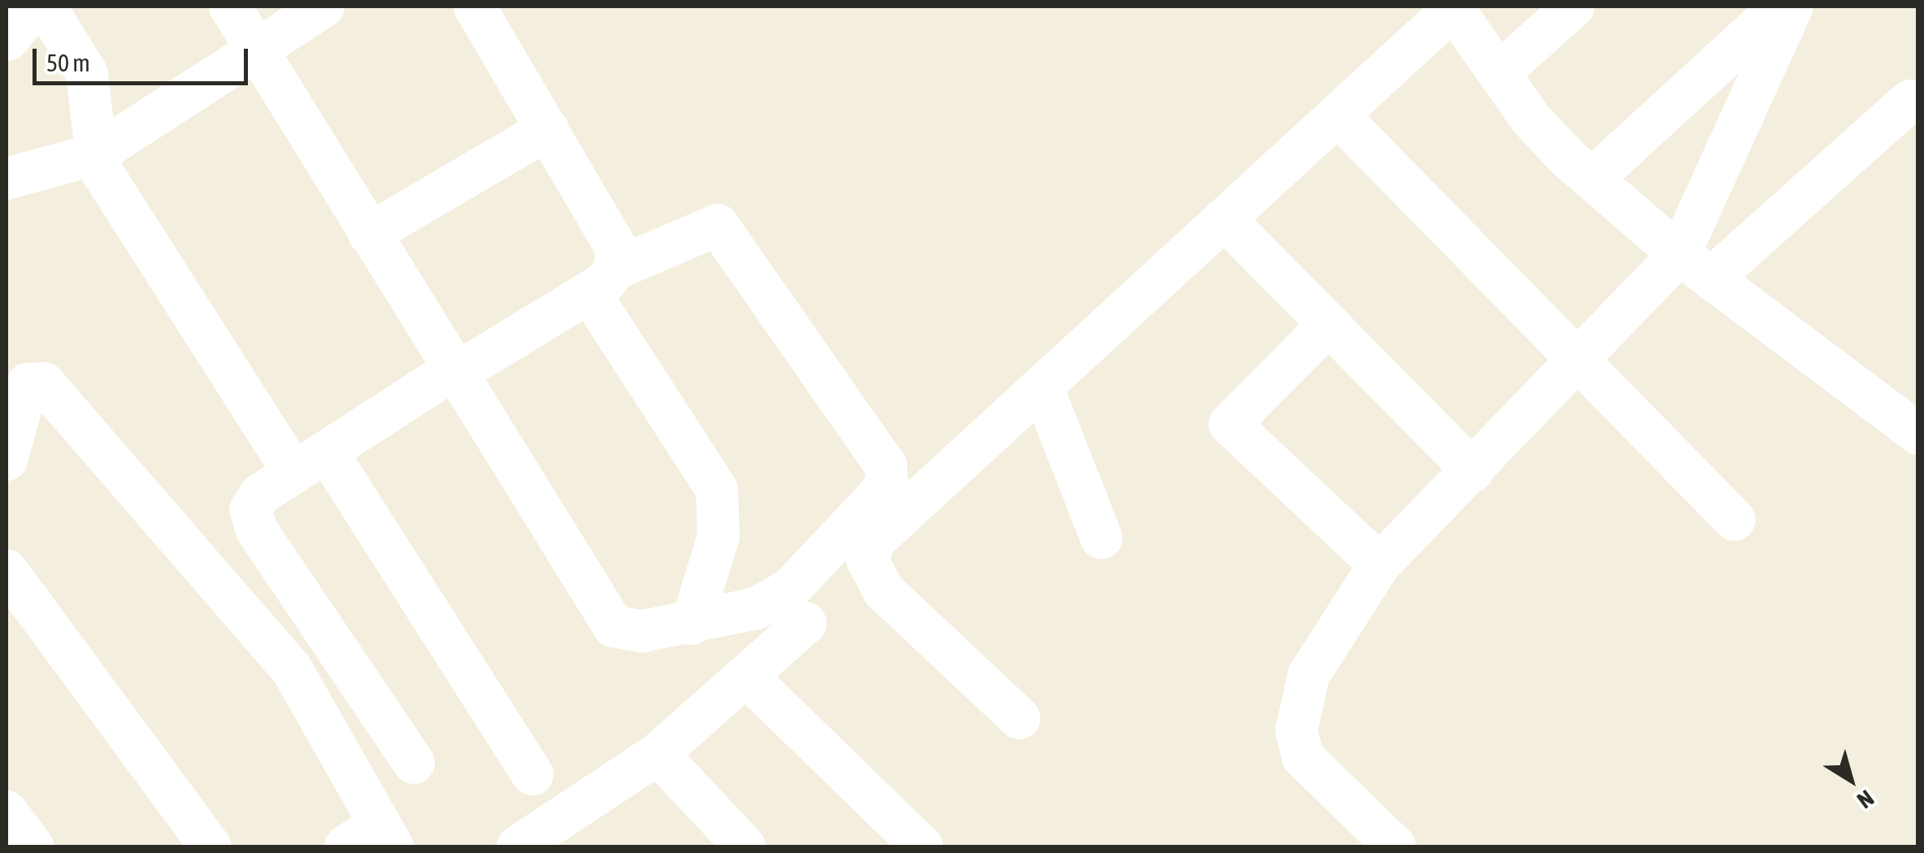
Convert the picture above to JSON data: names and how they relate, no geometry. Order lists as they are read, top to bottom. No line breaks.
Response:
{"scale_bar":"50 m","north":"bottom right"}
